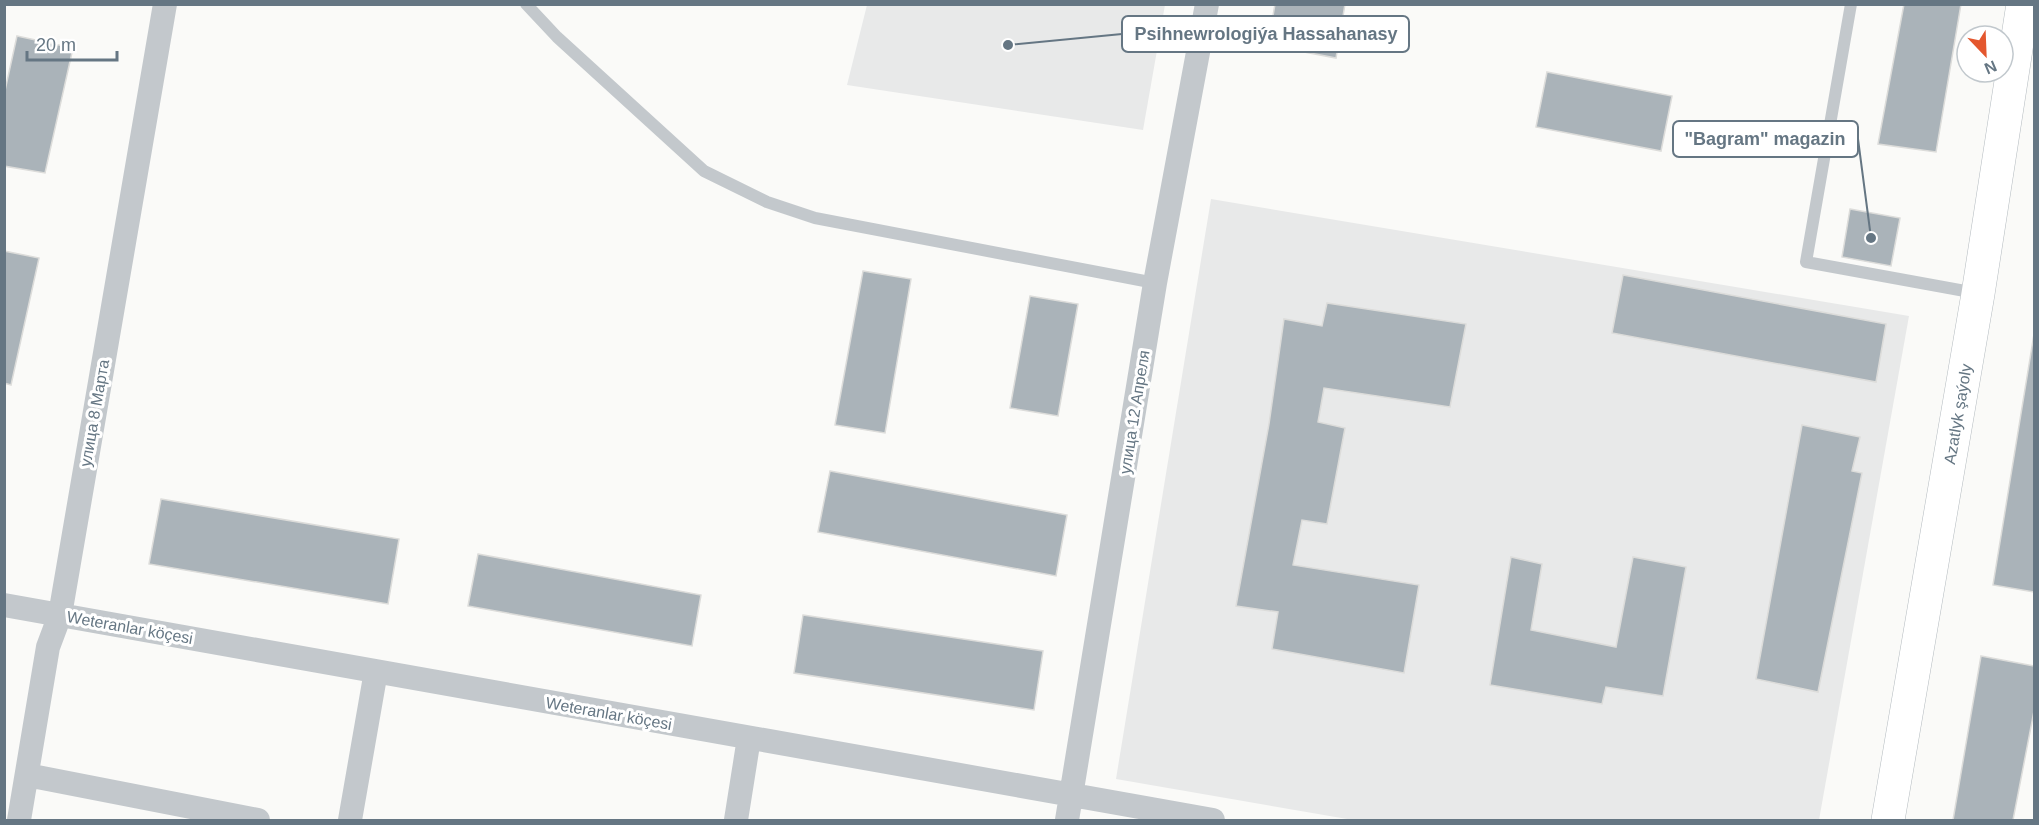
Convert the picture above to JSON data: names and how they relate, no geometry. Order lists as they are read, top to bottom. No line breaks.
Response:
{"streets":{"main road":["Azatlyk şaýoly"],"street":["улица 12 Апреля","улица 8 Марта","Weteranlar köçesi"]},"crossings":[["улица 12 Апреля","Weteranlar köçesi"],["улица 8 Марта","Weteranlar köçesi"]],"places":["Psihnewrologiýa Hassahanasy","\"Bagram\" magazin"],"scale_bar":"20 m","north":"bottom right"}
